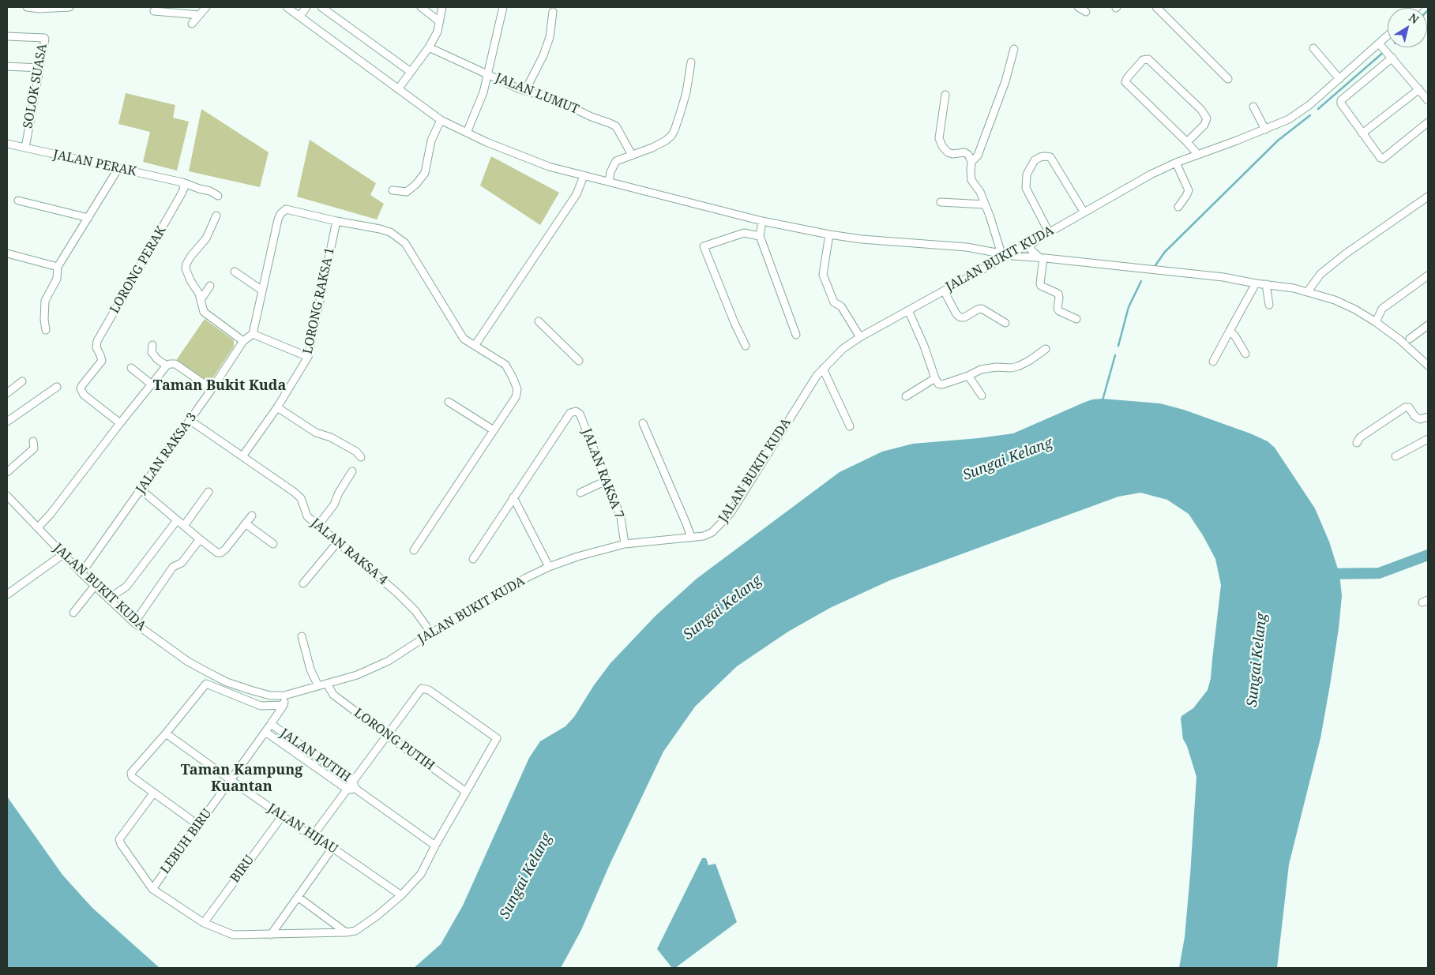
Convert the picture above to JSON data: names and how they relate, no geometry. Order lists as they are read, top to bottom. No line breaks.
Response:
{"streets":{"street":["SOLOK SUASA","JALAN LUMUT","JALAN PERAK","JALAN BUKIT KUDA","LORONG PERAK","LORONG RAKSA 1","JALAN RAKSA 3","JALAN RAKSA 7","JALAN RAKSA 4","LORONG PUTIH","JALAN PUTIH","JALAN HIJAU","LEBUH BIRU","BIRU"]},"crossings":[["SOLOK SUASA","JALAN PERAK"],["JALAN PERAK","LORONG PERAK"],["JALAN BUKIT KUDA","JALAN RAKSA 3"],["JALAN BUKIT KUDA","JALAN RAKSA 7"],["JALAN BUKIT KUDA","JALAN RAKSA 4"],["JALAN BUKIT KUDA","LORONG PUTIH"],["JALAN BUKIT KUDA","LEBUH BIRU"],["LORONG RAKSA 1","JALAN RAKSA 4"],["JALAN RAKSA 3","JALAN RAKSA 4"],["JALAN PUTIH","LEBUH BIRU"],["JALAN HIJAU","LEBUH BIRU"],["JALAN HIJAU","BIRU"]],"districts":["Taman Bukit Kuda","Taman Kampung Kuantan"],"water":["Sungai Kelang"],"north":"top right"}
